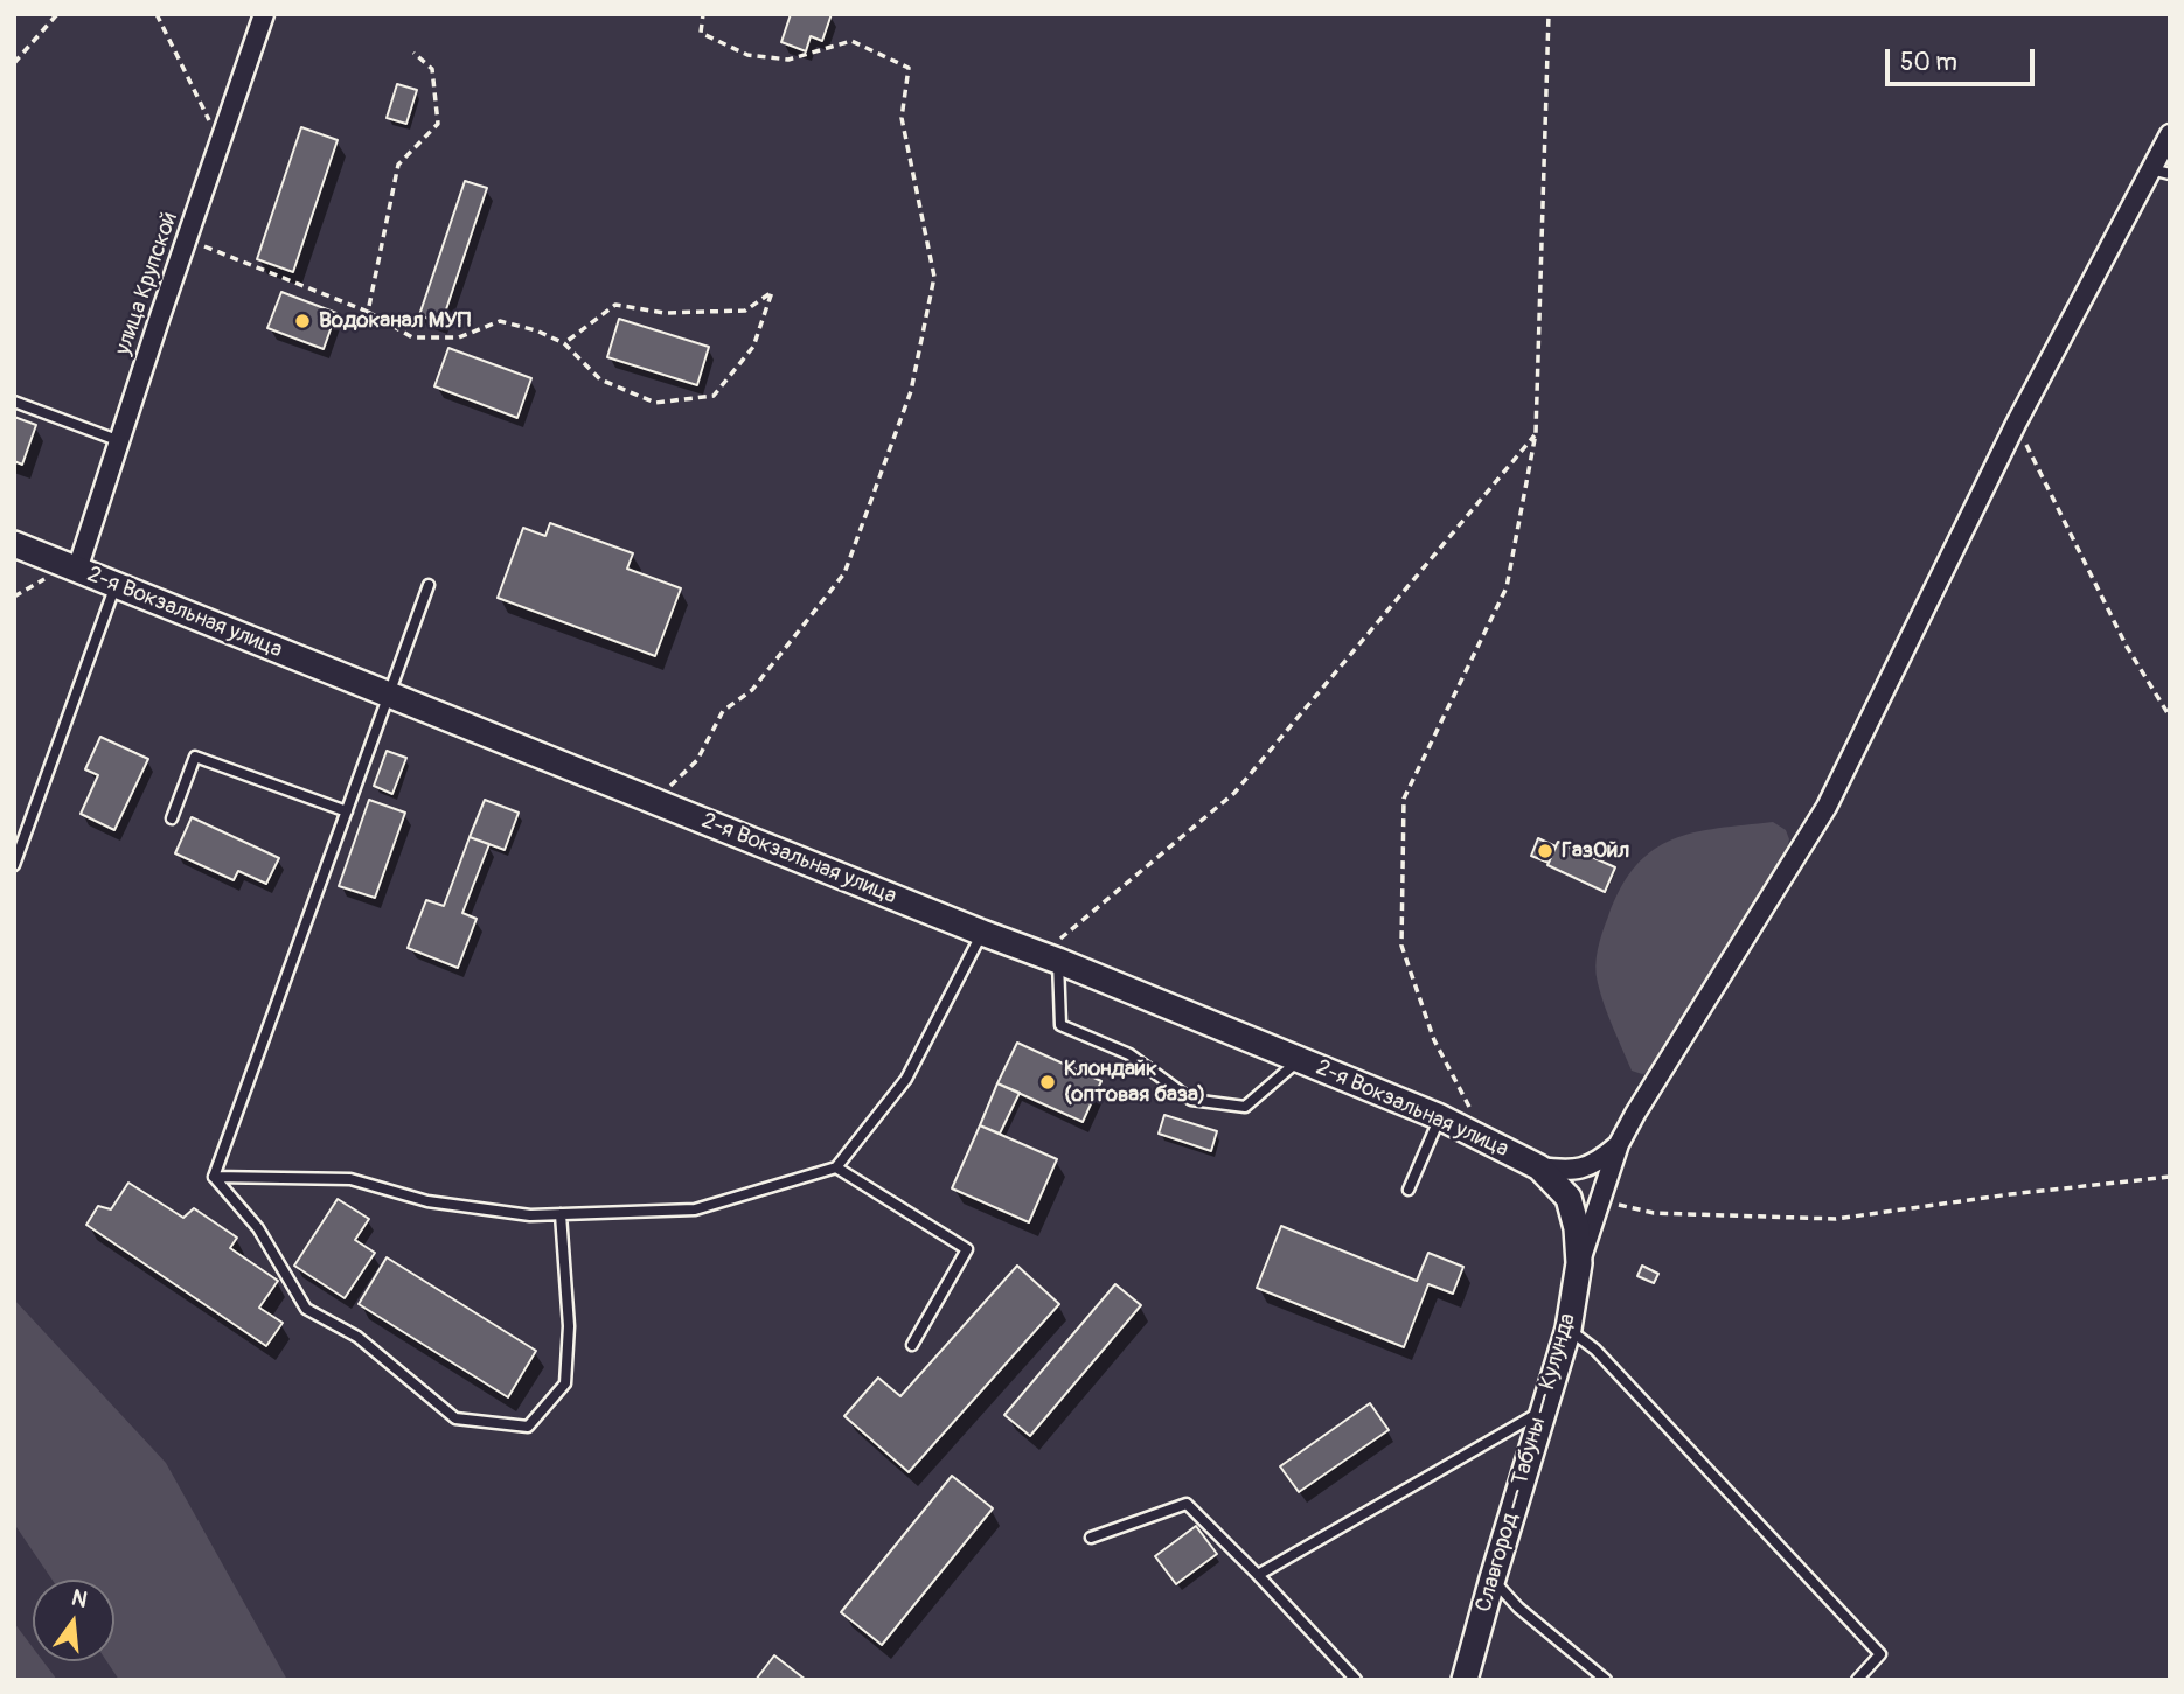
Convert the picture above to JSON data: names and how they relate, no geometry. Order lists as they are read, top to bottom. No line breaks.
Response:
{"streets":{"main road":["2-я Вокзальная улица","Славгород — Табуны — Кулунда"],"street":["улица Крупской"]},"crossings":[["улица Крупской","2-я Вокзальная улица"],["2-я Вокзальная улица","Славгород — Табуны — Кулунда"]],"places":["Водоканал МУП","ГазОйл","Клондайк (оптовая база)"],"scale_bar":"50 m","north":"top"}
